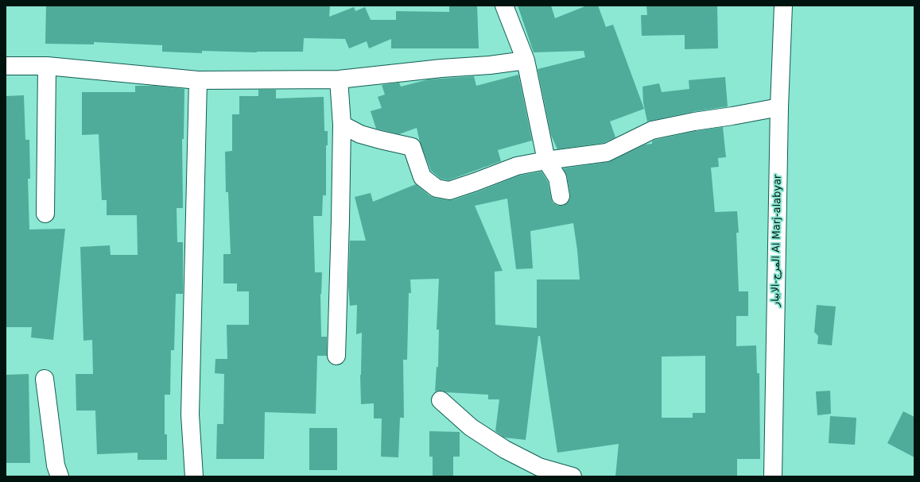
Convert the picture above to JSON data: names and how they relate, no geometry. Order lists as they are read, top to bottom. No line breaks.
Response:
{"streets":{"street":["المرج-الابيار Al Marj-alabyar"]}}
